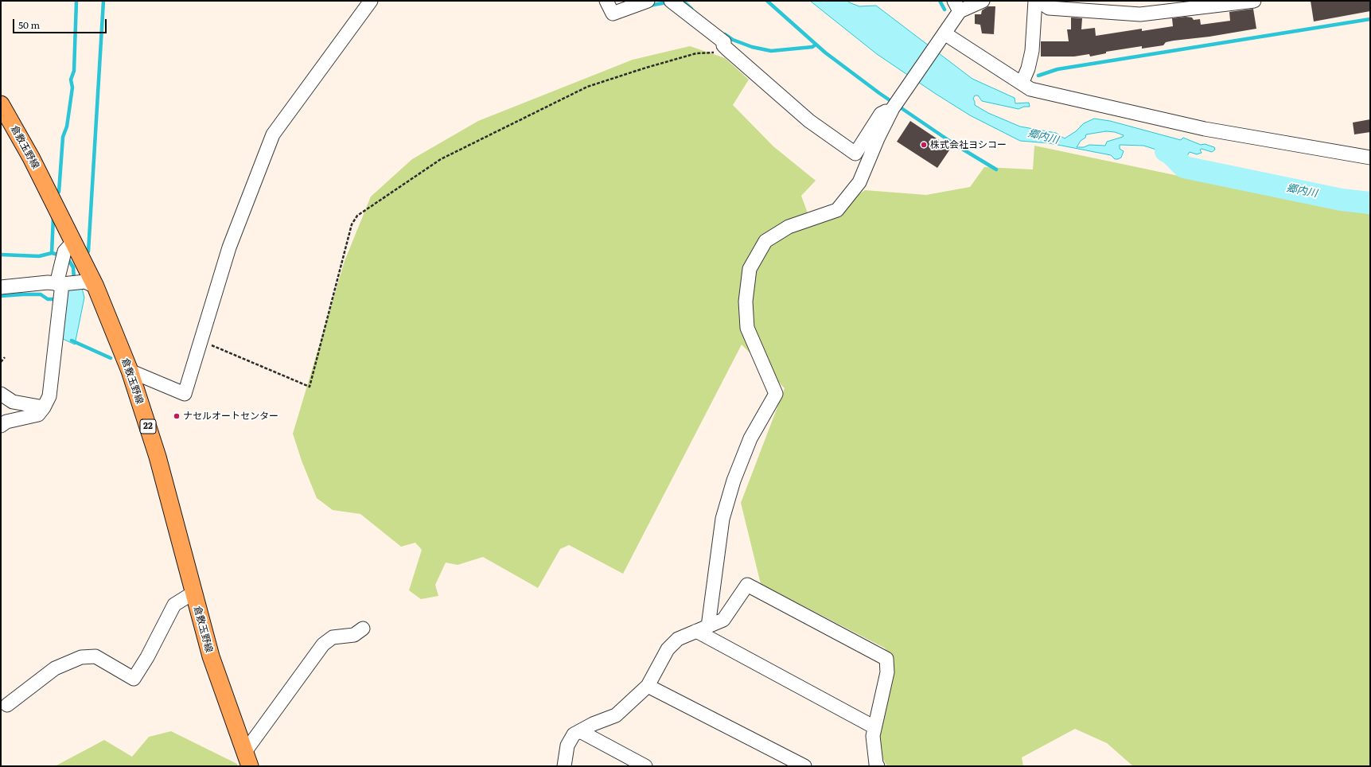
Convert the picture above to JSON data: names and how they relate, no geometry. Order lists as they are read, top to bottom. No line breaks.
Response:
{"streets":{"main road":["倉敷玉野線","22"]},"water":["郷内川"],"places":["株式会社ヨシコー","ナセルオートセンター"],"scale_bar":"50 m"}
